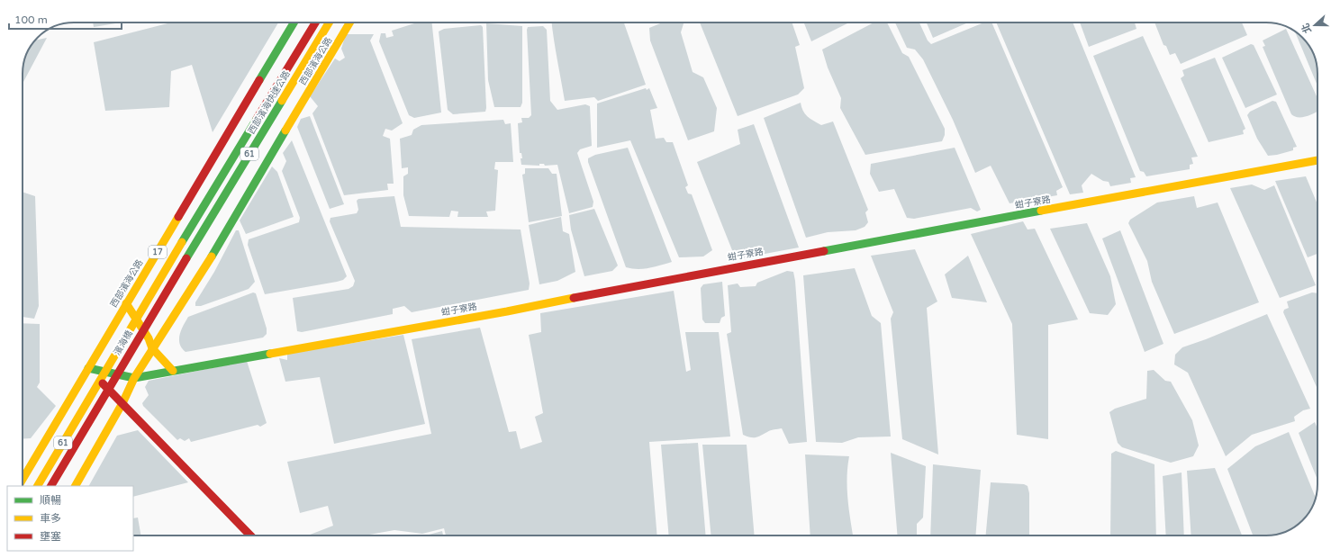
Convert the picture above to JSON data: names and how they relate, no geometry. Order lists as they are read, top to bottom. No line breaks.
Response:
{"streets":{"main road":["西部濱海公路","西部濱海快速公路","61","蚶子寮路","17","濱海橋"]},"crossings":[["西部濱海公路","蚶子寮路"],["西部濱海快速公路","濱海橋"]],"legend":["順暢","車多","壅塞"],"scale_bar":"100 m","north":"left"}
